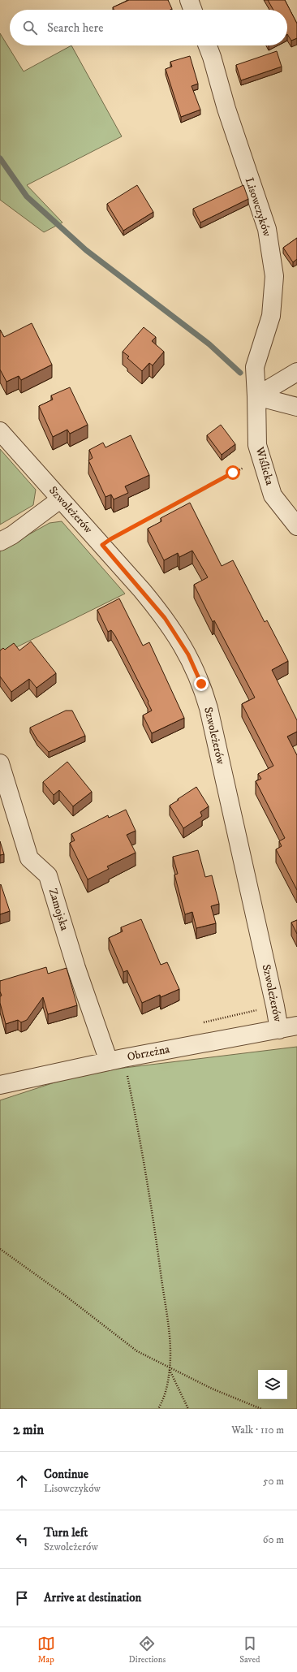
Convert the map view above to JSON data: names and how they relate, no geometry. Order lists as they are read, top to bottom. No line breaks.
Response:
{"streets":{"street":["Lisowczyków","Wiślicka","Szwoleżerów","Zamojska","Obrzeżna"]},"crossings":[["Lisowczyków","Wiślicka"],["Szwoleżerów","Obrzeżna"],["Zamojska","Obrzeżna"]],"page":{"search":"Search here","heading":["2 min","Walk · 110 m"],"list":[["Continue","Lisowczyków","50 m"],["Turn left","Szwoleżerów","60 m"],"Arrive at destination"],"nav":["Map","Directions","Saved"]}}
